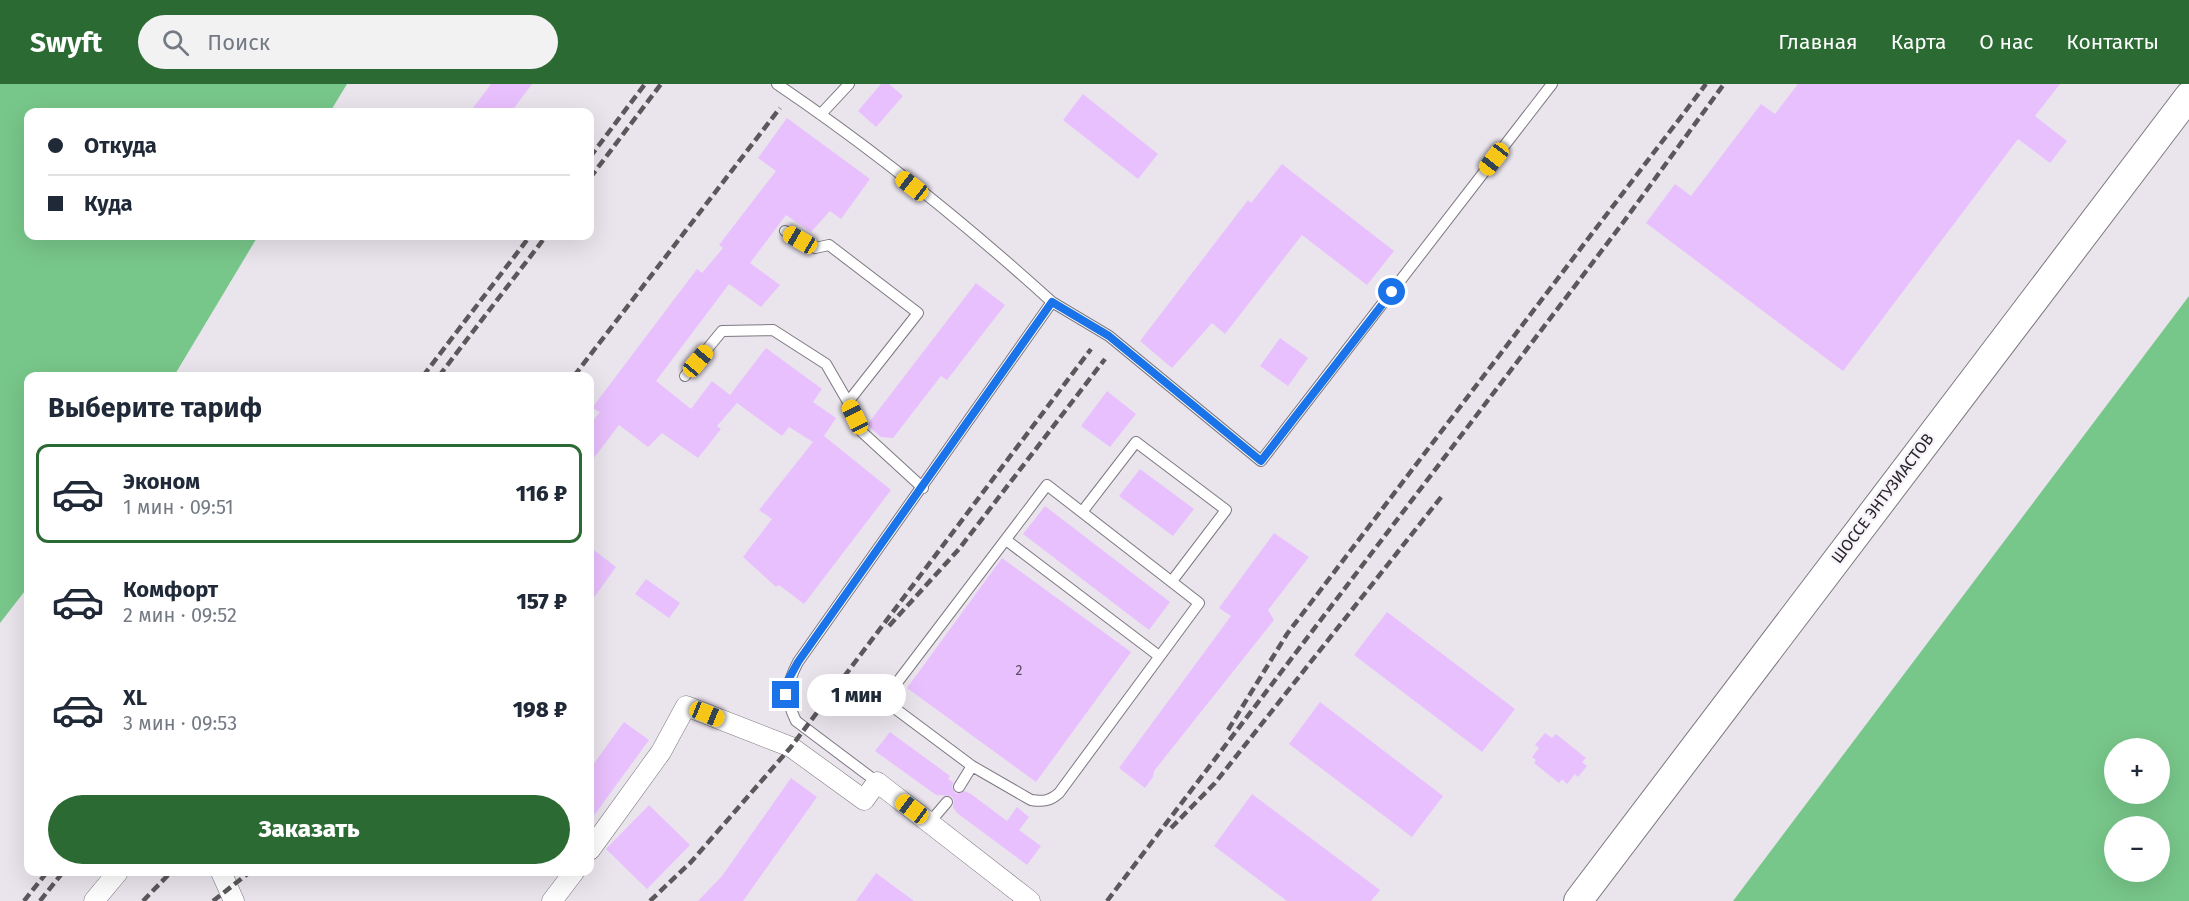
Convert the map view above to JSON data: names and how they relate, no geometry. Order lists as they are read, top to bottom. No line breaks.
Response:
{"streets":{"main road":["ШОССЕ ЭНТУЗИАСТОВ"]},"house_numbers":["2"],"page":{"header":"Swyft","search":"Поиск","nav":["Главная","Карта","О нас","Контакты"],"banner":["Откуда","Куда"],"heading":"Выберите тариф","list":[{"name":"Эконом","note":"1 мин · 09:51","value":"116 ₽"},{"name":"Комфорт","note":"2 мин · 09:52","value":"157 ₽"},{"name":"XL","note":"3 мин · 09:53","value":"198 ₽"}],"bubble":"1 мин","map_buttons":["+","−"],"buttons":"Заказать"}}
